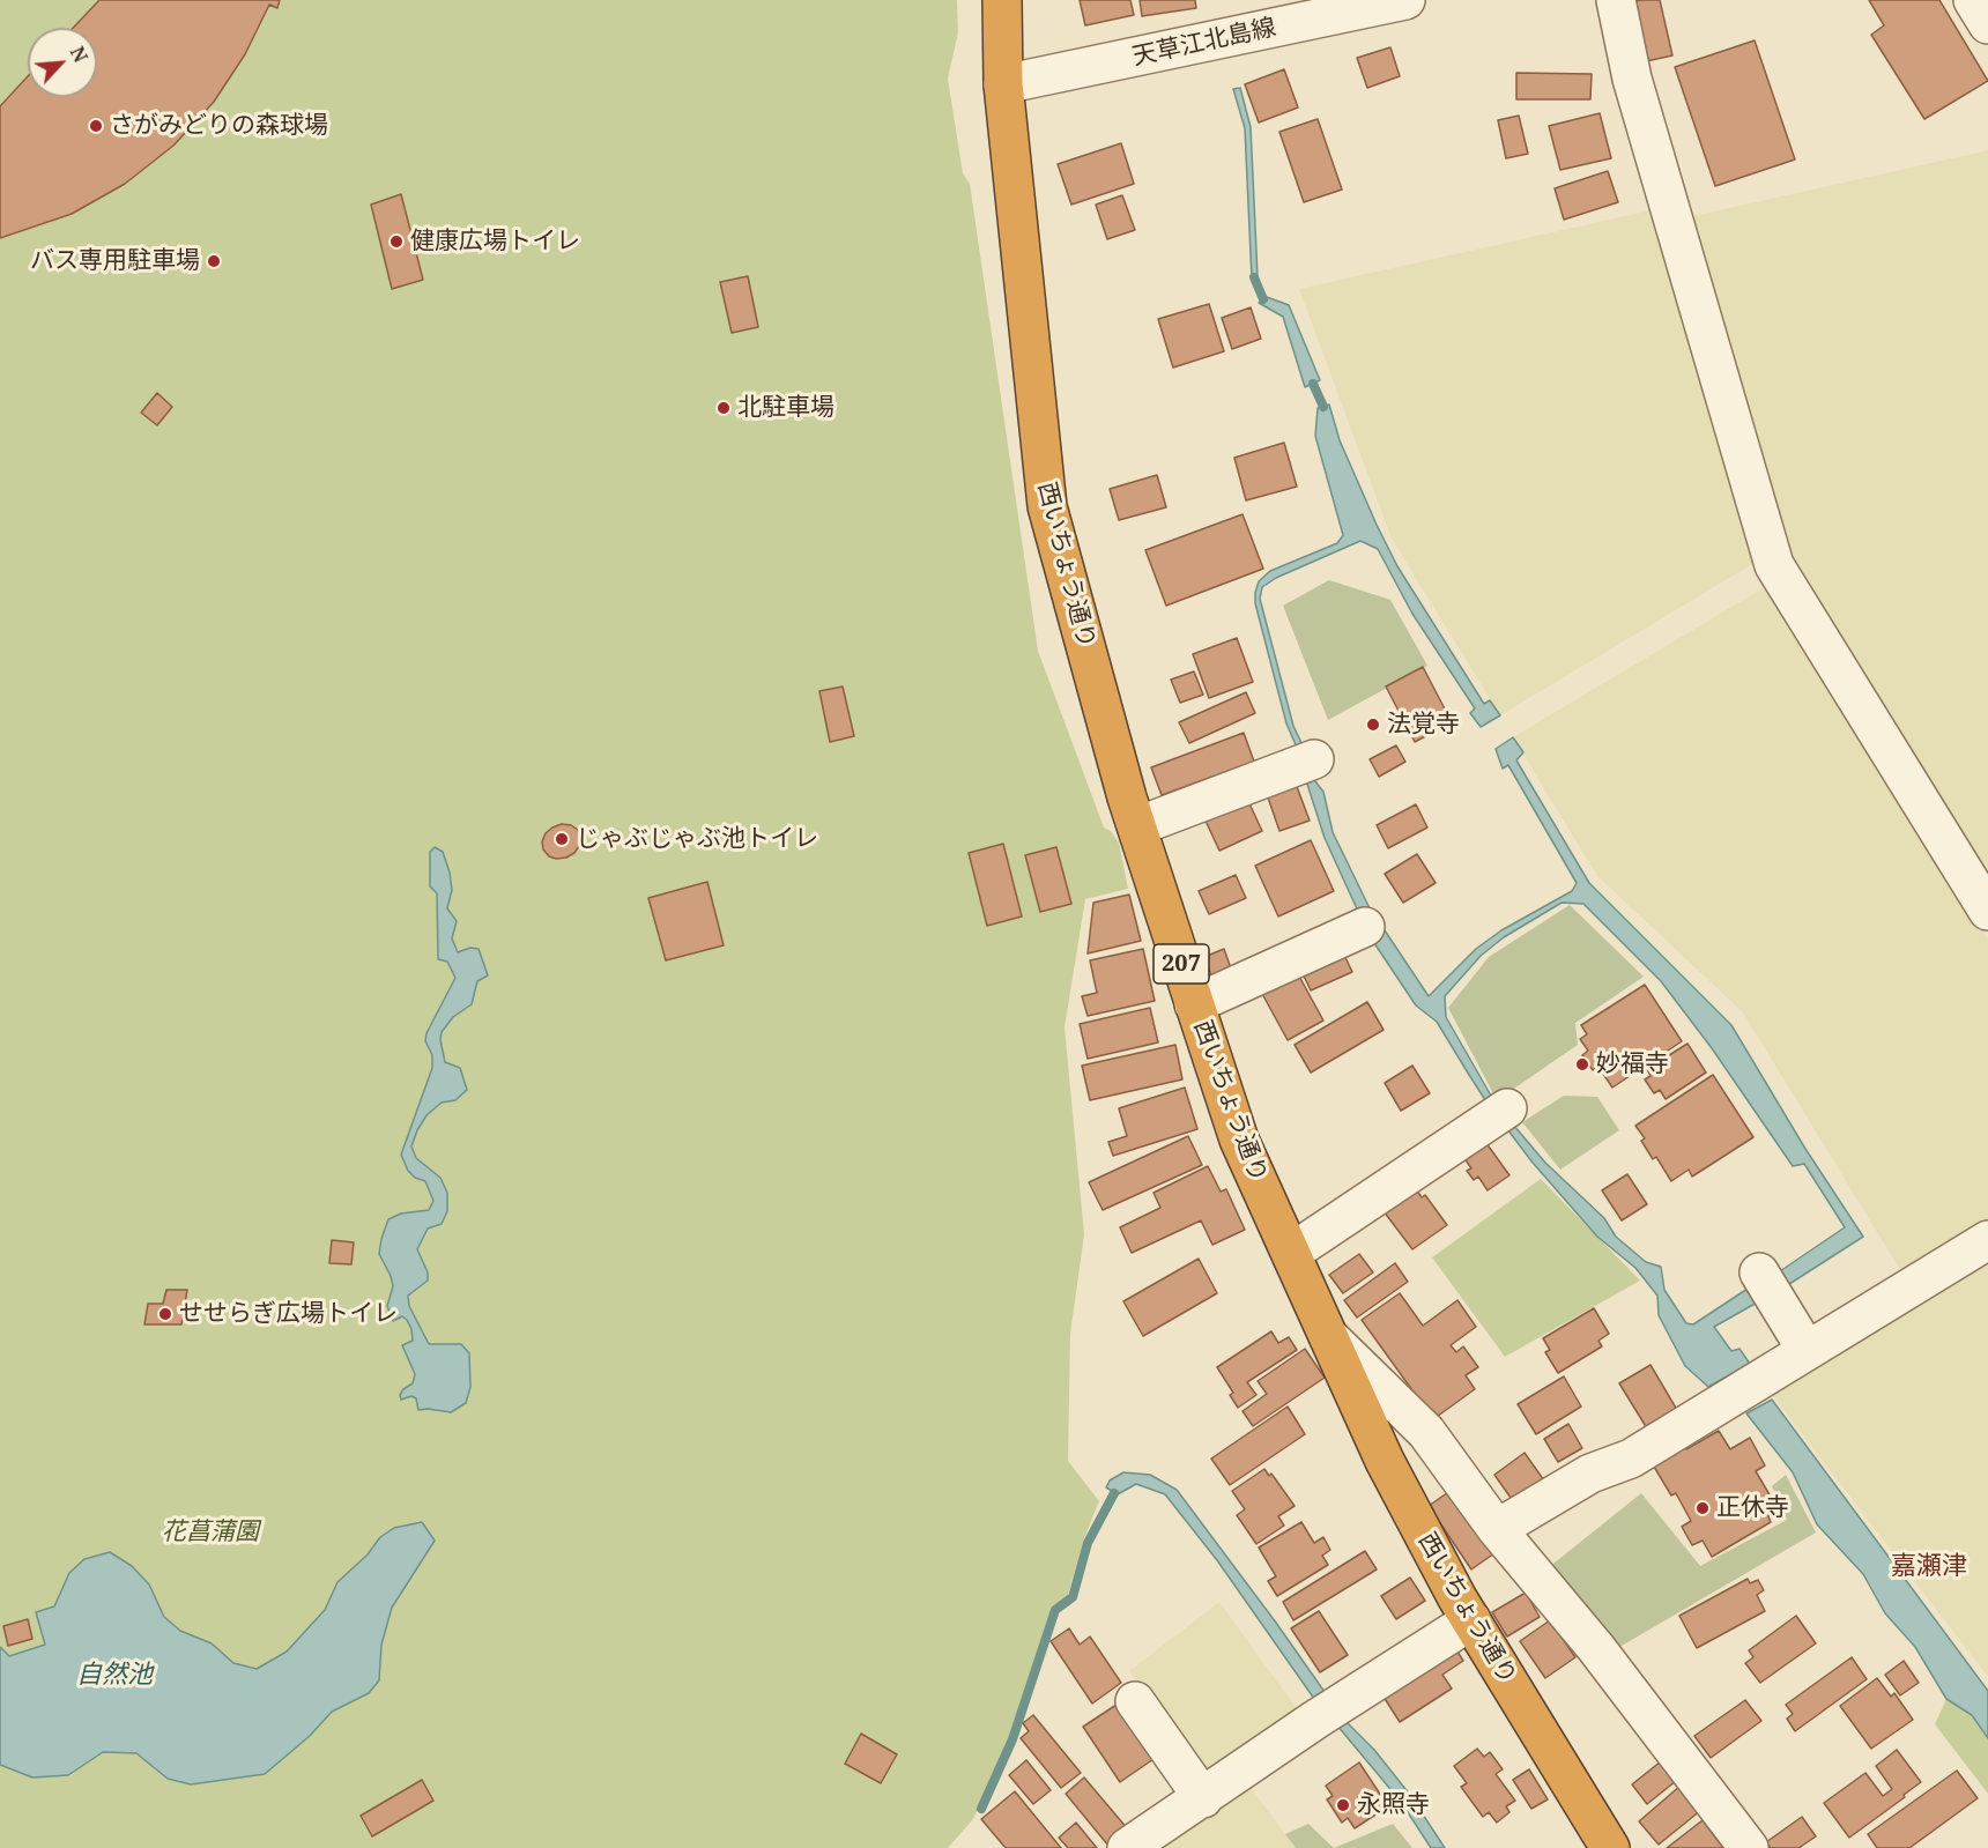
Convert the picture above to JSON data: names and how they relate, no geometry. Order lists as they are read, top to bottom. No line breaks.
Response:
{"streets":{"highway":["西いちょう通り","207"],"street":["天草江北島線"]},"crossings":[["天草江北島線","西いちょう通り"]],"districts":["嘉瀬津"],"water":["自然池"],"parks":["花菖蒲園"],"places":["さがみどりの森球場","健康広場トイレ","バス専用駐車場","北駐車場","法覚寺","じゃぶじゃぶ池トイレ","妙福寺","せせらぎ広場トイレ","正休寺","永照寺"],"north":"top right"}
